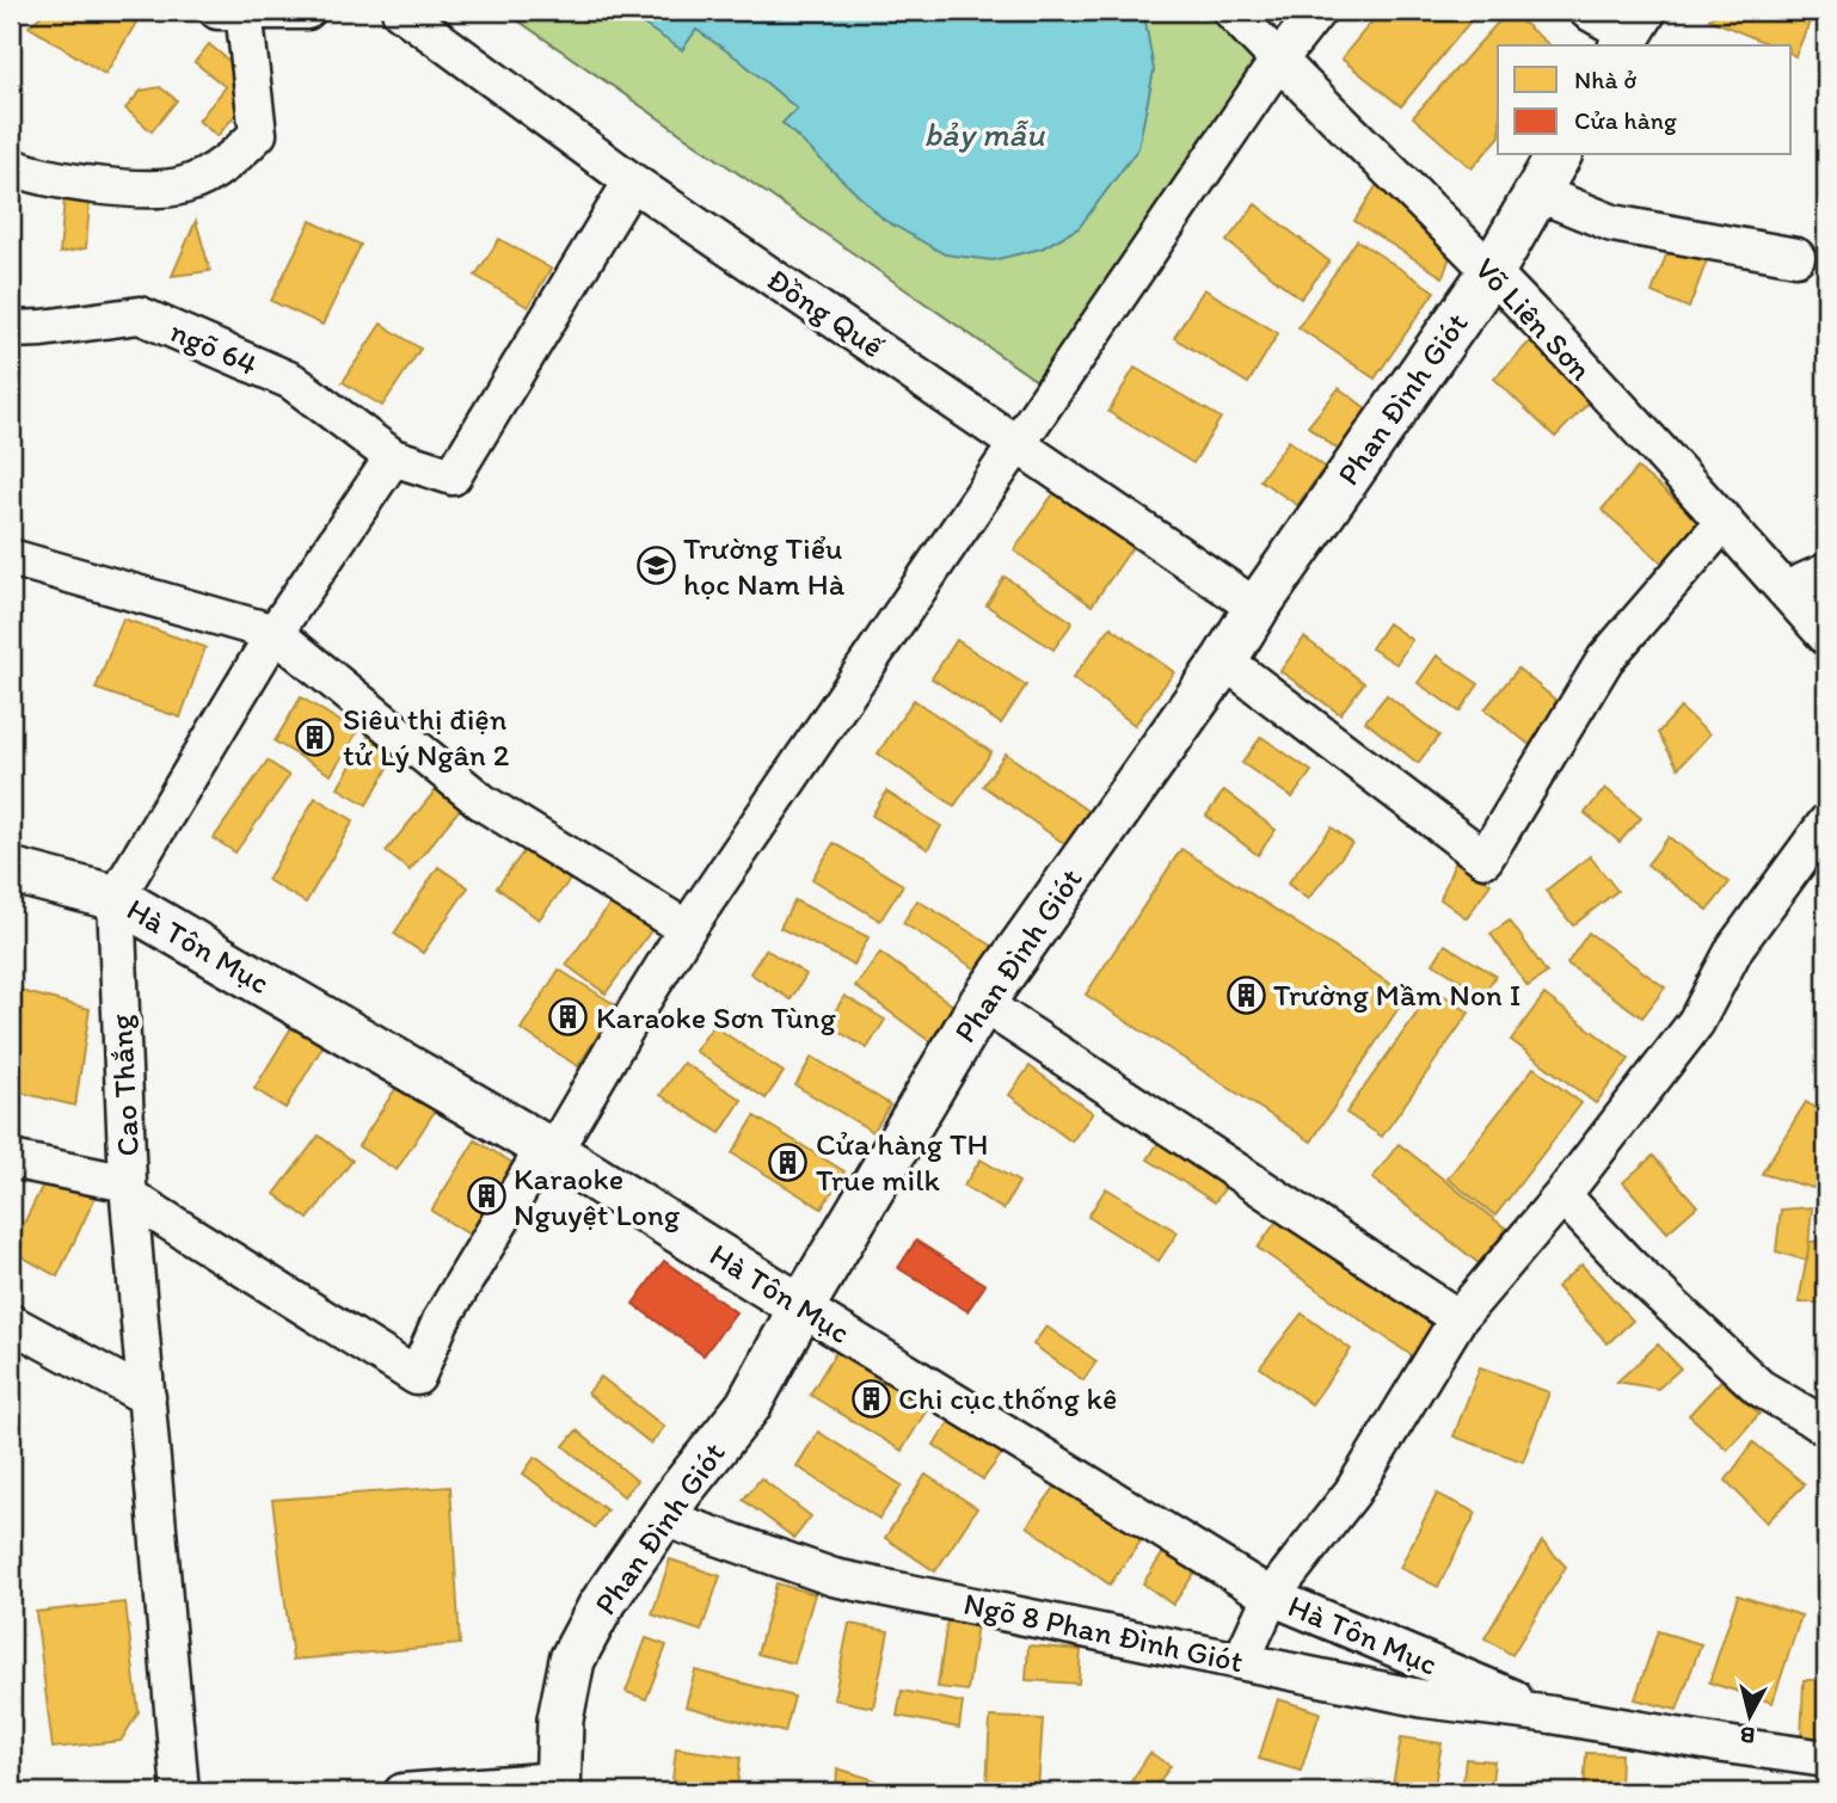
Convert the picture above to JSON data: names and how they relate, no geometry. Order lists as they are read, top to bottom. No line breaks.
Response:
{"streets":{"street":["Đồng Quế","Võ Liên Sơn","ngõ 64","Phan Đình Giót","Hà Tôn Mục","Cao Thắng","Ngõ 8 Phan Đình Giót"]},"crossings":[["Đồng Quế","ngõ 64"],["Đồng Quế","Phan Đình Giót"],["Võ Liên Sơn","Phan Đình Giót"],["Phan Đình Giót","Hà Tôn Mục"],["Phan Đình Giót","Ngõ 8 Phan Đình Giót"],["Hà Tôn Mục","Cao Thắng"],["Hà Tôn Mục","Ngõ 8 Phan Đình Giót"]],"water":["bảy mẫu"],"places":{"school or university":["Trường Tiểu học Nam Hà"],"building":["Siêu thị điện tử Lý Ngân 2","Trường Mầm Non I","Karaoke Sơn Tùng","Cửa hàng TH True milk","Karaoke Nguyệt Long","Chi cục thống kê"]},"legend":["Nhà ở","Cửa hàng"],"north":"bottom"}
